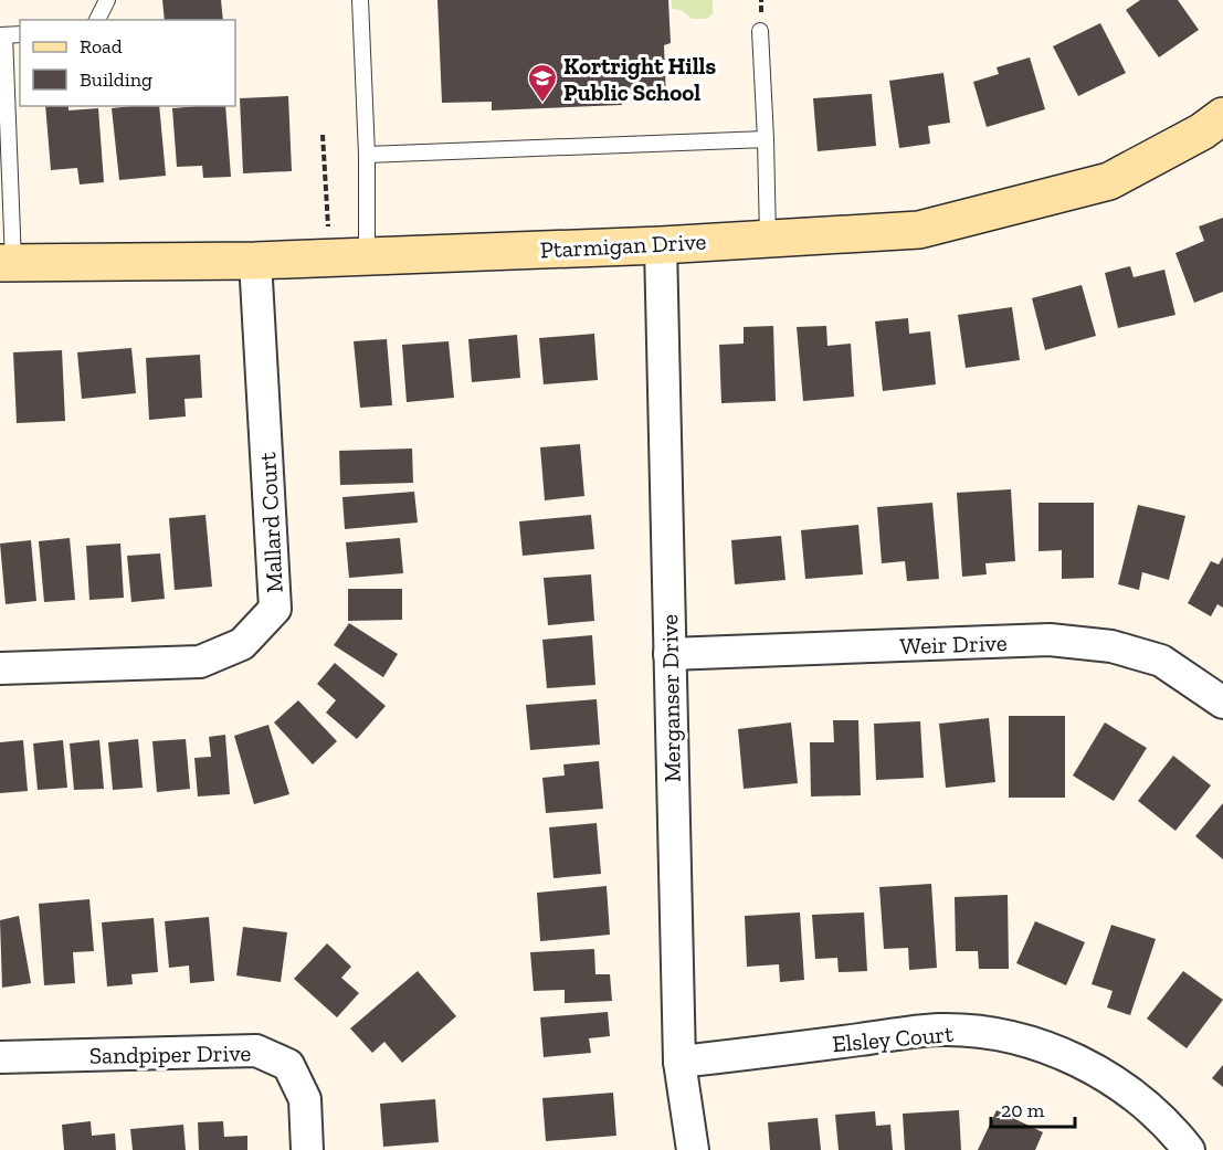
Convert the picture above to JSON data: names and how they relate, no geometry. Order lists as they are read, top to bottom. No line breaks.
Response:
{"streets":{"street":["Ptarmigan Drive","Mallard Court","Weir Drive","Merganser Drive","Elsley Court","Sandpiper Drive"]},"crossings":[["Ptarmigan Drive","Mallard Court"],["Ptarmigan Drive","Merganser Drive"],["Weir Drive","Merganser Drive"],["Merganser Drive","Elsley Court"]],"places":{"school or university":["Kortright Hills Public School"]},"legend":["Road","Building"],"scale_bar":"20 m"}
